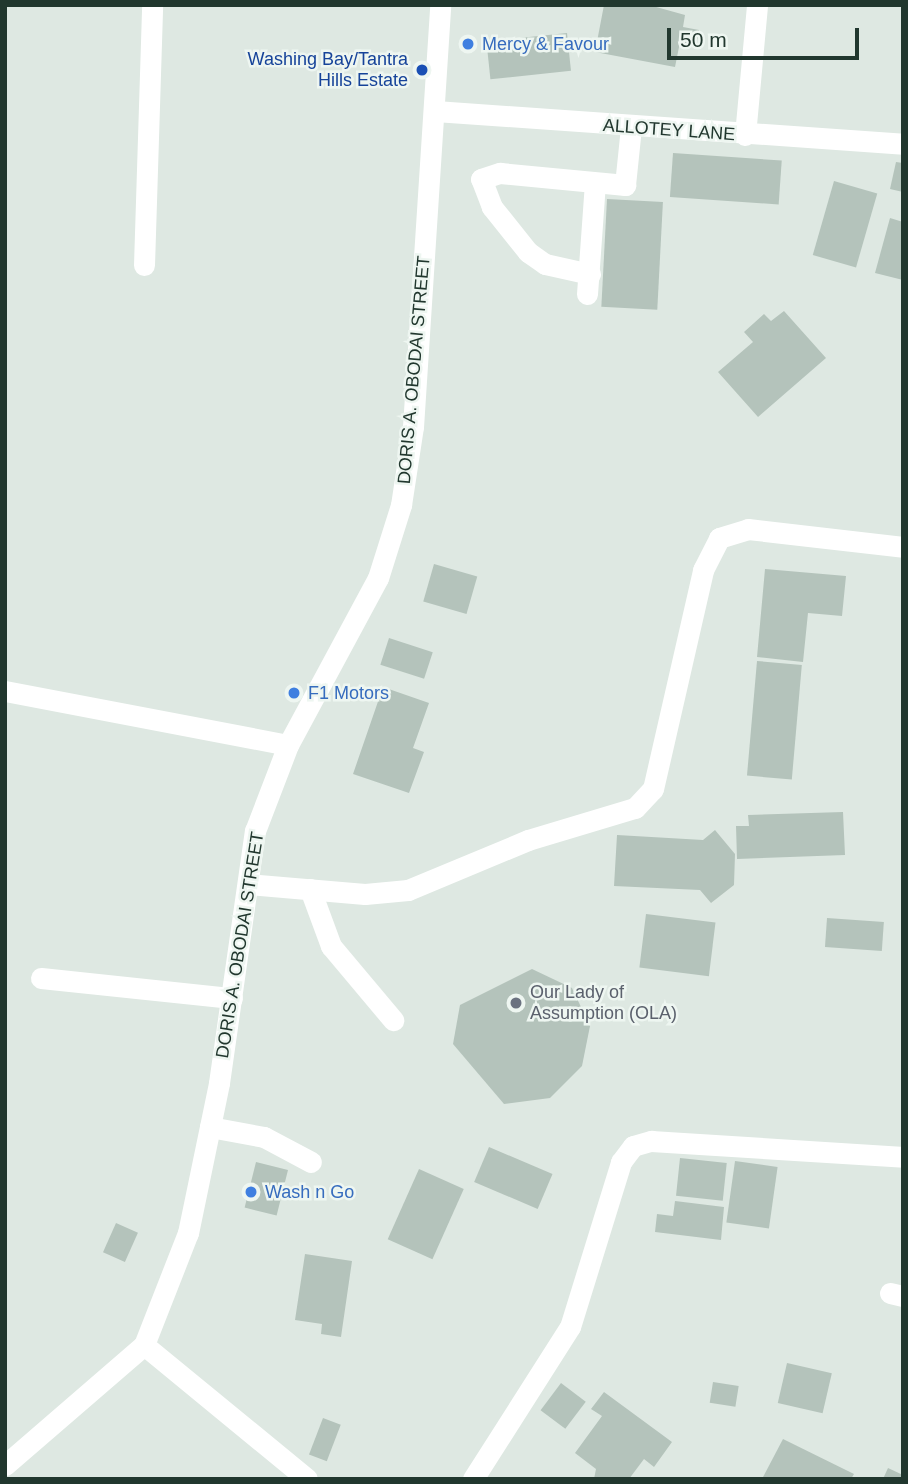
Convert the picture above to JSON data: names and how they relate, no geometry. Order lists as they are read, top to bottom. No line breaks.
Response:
{"streets":{"street":["ALLOTEY LANE","DORIS A. OBODAI STREET"]},"crossings":[["ALLOTEY LANE","DORIS A. OBODAI STREET"]],"places":["Mercy & Favour","Washing Bay/Tantra Hills Estate","F1 Motors","Our Lady of Assumption (OLA)","Wash n Go"],"scale_bar":"50 m"}
